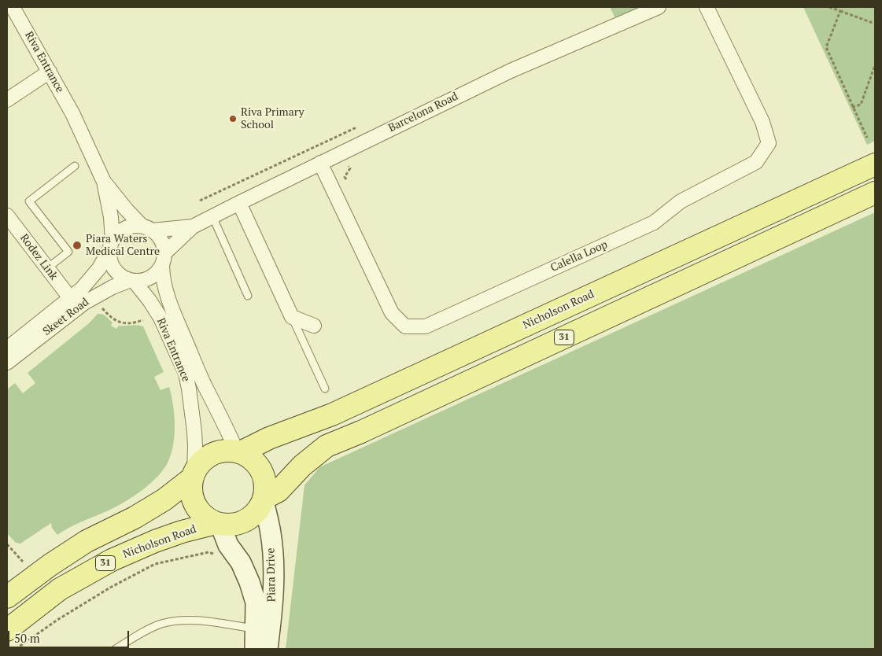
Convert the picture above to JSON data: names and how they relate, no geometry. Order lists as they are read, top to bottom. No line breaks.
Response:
{"streets":{"main road":["Nicholson Road","31"],"street":["Riva Entrance","Barcelona Road","Calella Loop","Rodez Link","Skeet Road","Piara Drive"]},"crossings":[["Riva Entrance","Barcelona Road"],["Riva Entrance","Nicholson Road"],["Riva Entrance","Skeet Road"],["Riva Entrance","31"],["Riva Entrance","Piara Drive"],["Barcelona Road","Calella Loop"],["Barcelona Road","Skeet Road"],["Rodez Link","Skeet Road"],["Nicholson Road","31"],["Nicholson Road","Piara Drive"],["31","Piara Drive"]],"places":["Riva Primary School","Piara Waters Medical Centre"],"scale_bar":"50 m"}
